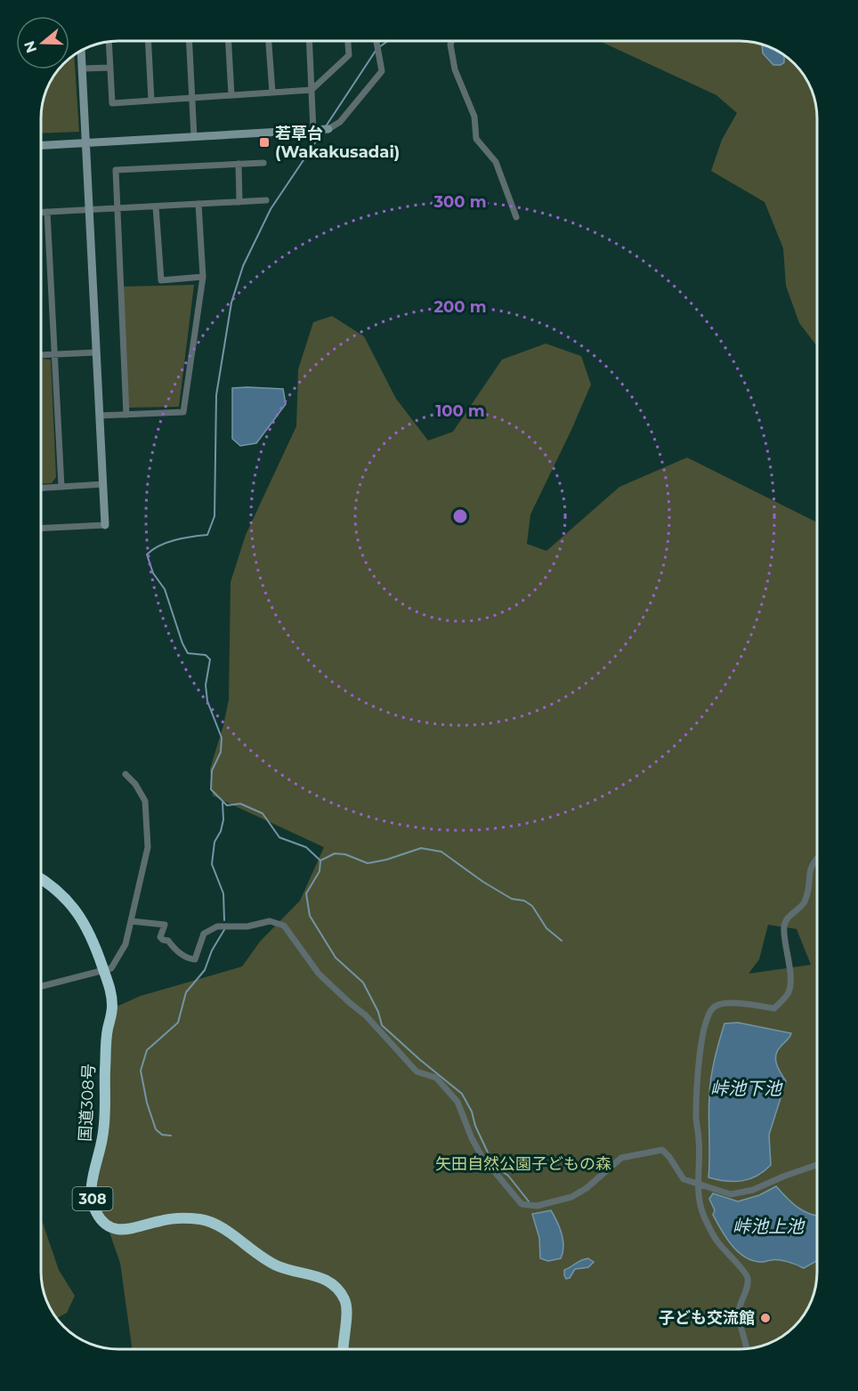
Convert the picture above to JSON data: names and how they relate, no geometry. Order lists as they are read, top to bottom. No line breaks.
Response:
{"streets":{"highway":["国道308号","308"]},"water":["峠池下池","峠池上池"],"parks":["矢田自然公園子どもの森"],"places":{"transit":["若草台 (Wakakusadai)"],"other":["子ども交流館"]},"north":"left","rings":["300 m","200 m","100 m"]}
